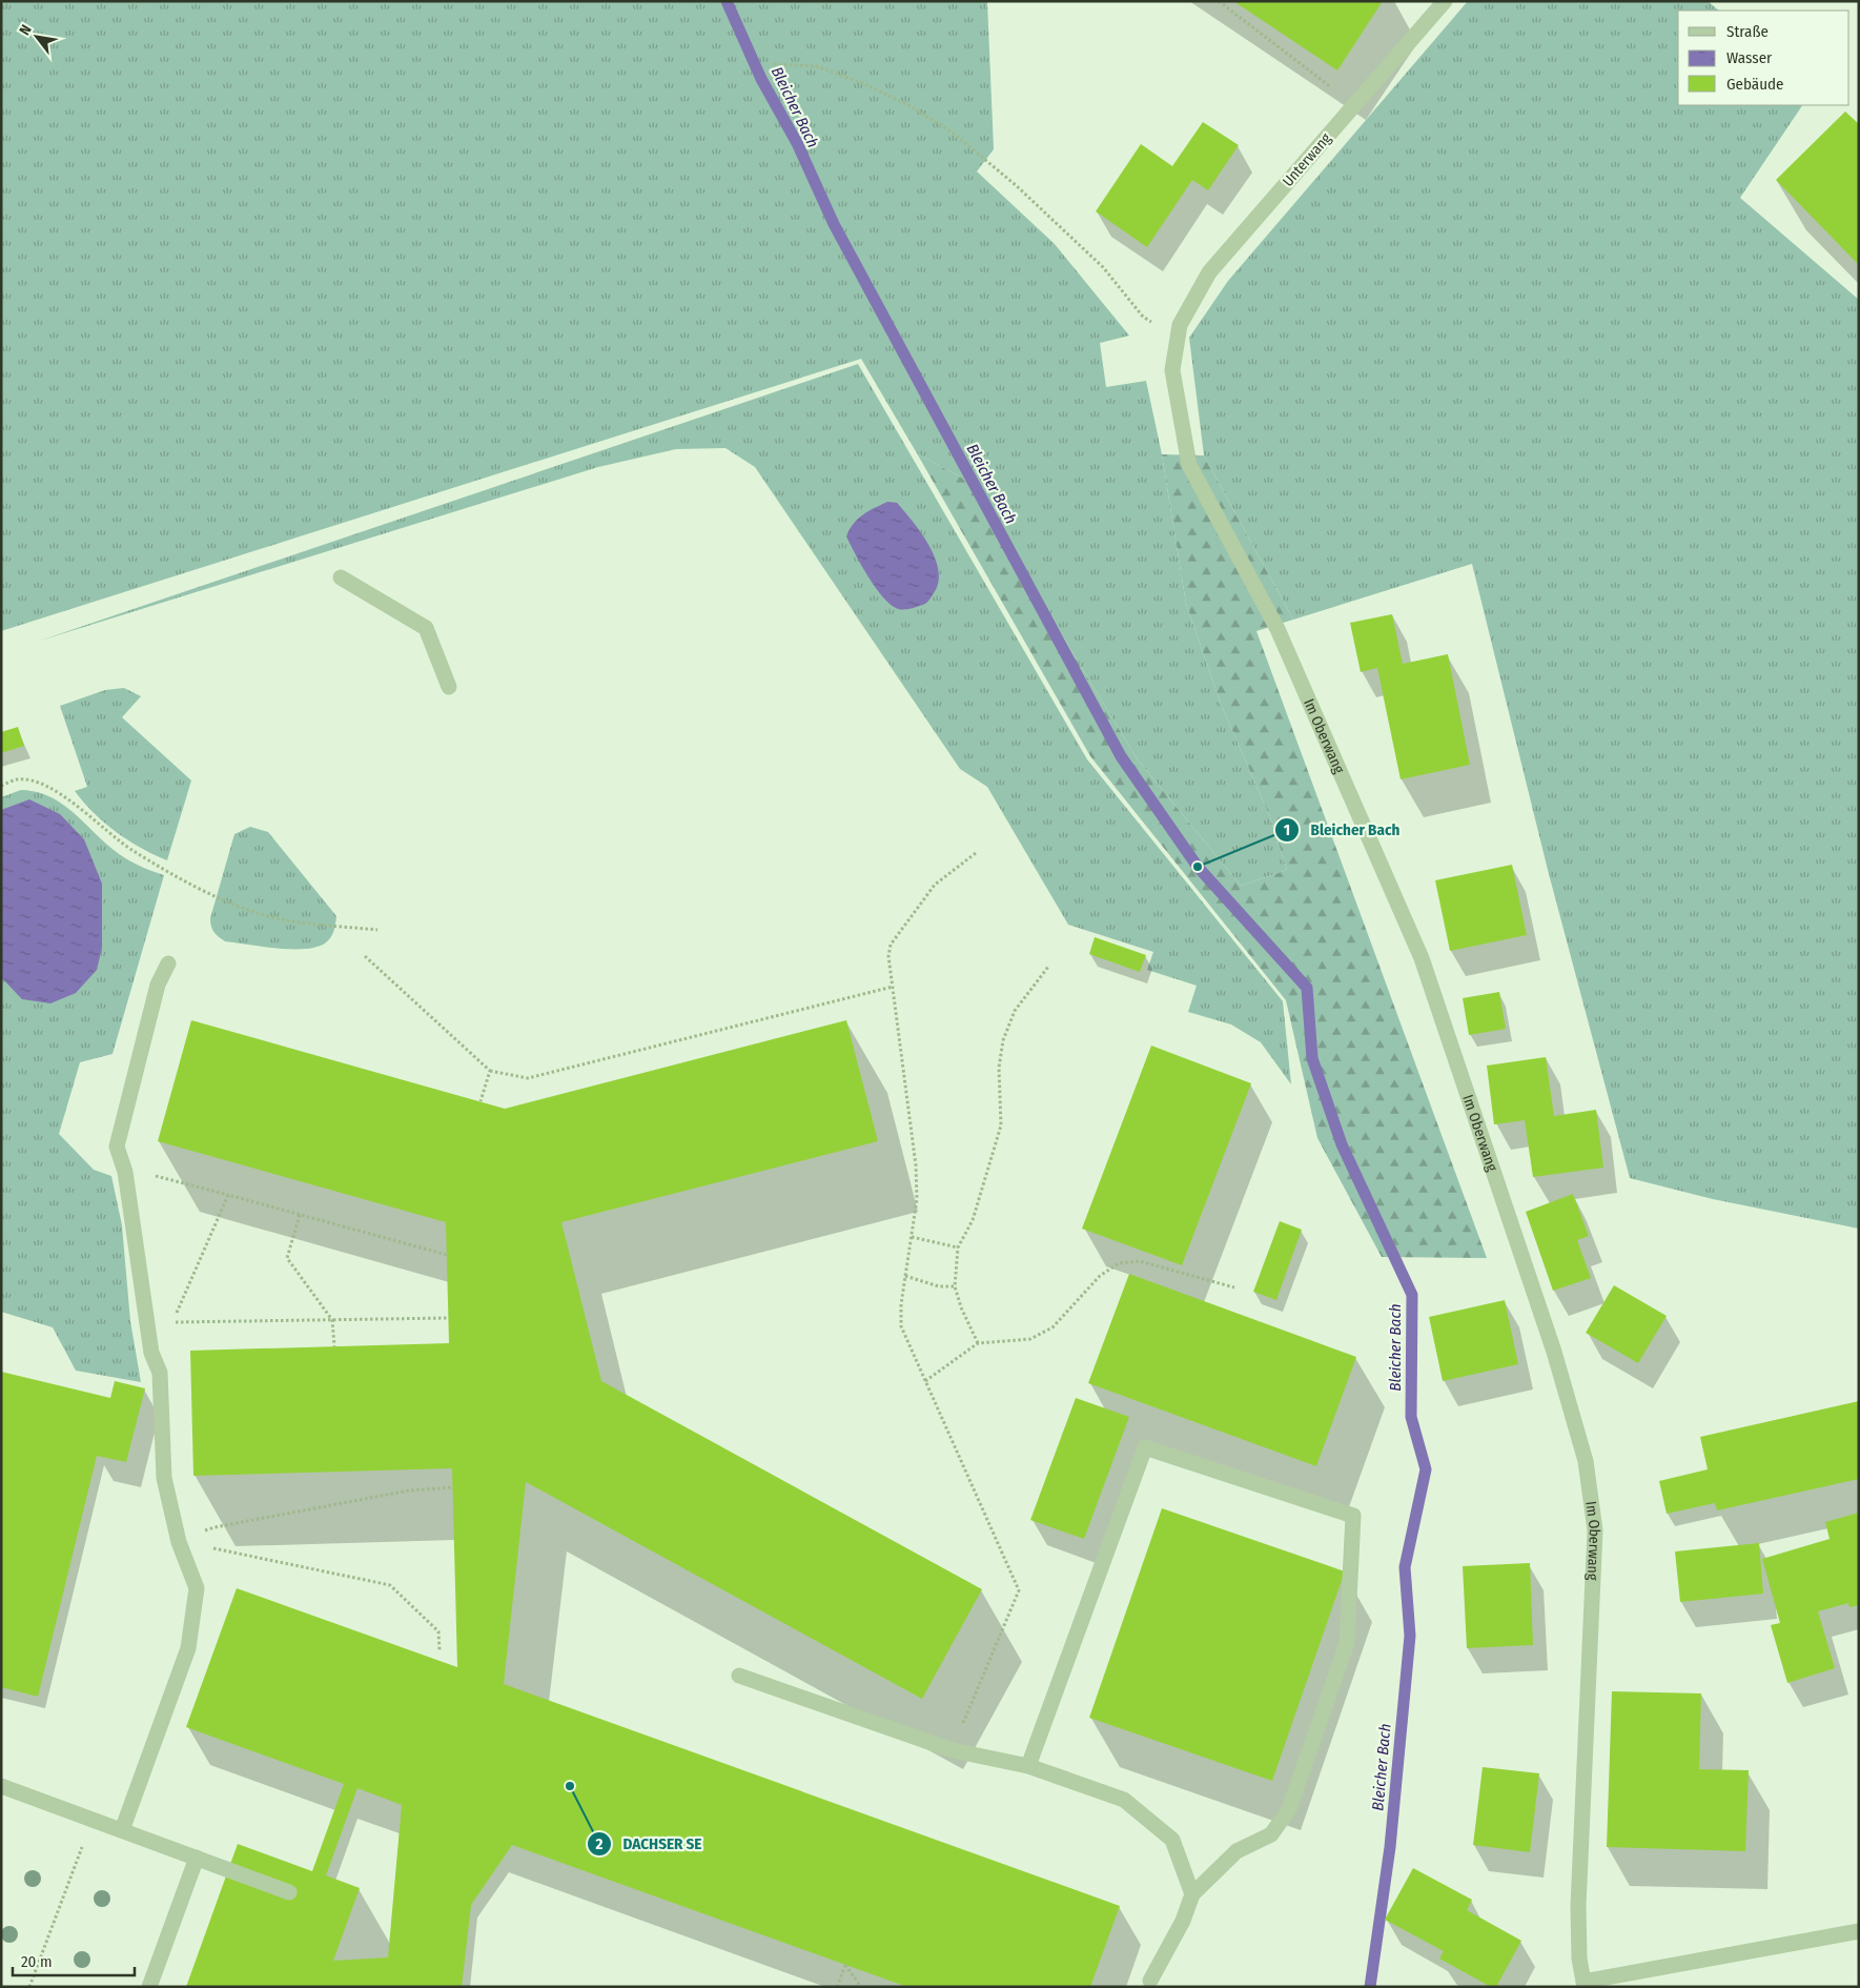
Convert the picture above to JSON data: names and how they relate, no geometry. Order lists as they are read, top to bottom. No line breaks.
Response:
{"streets":{"street":["Unterwang","Im Oberwang"]},"crossings":[["Unterwang","Im Oberwang"]],"water":["Bleicher Bach"],"places":["Bleicher Bach","DACHSER SE"],"legend":["Straße","Wasser","Gebäude"],"scale_bar":"20 m","north":"top left"}
